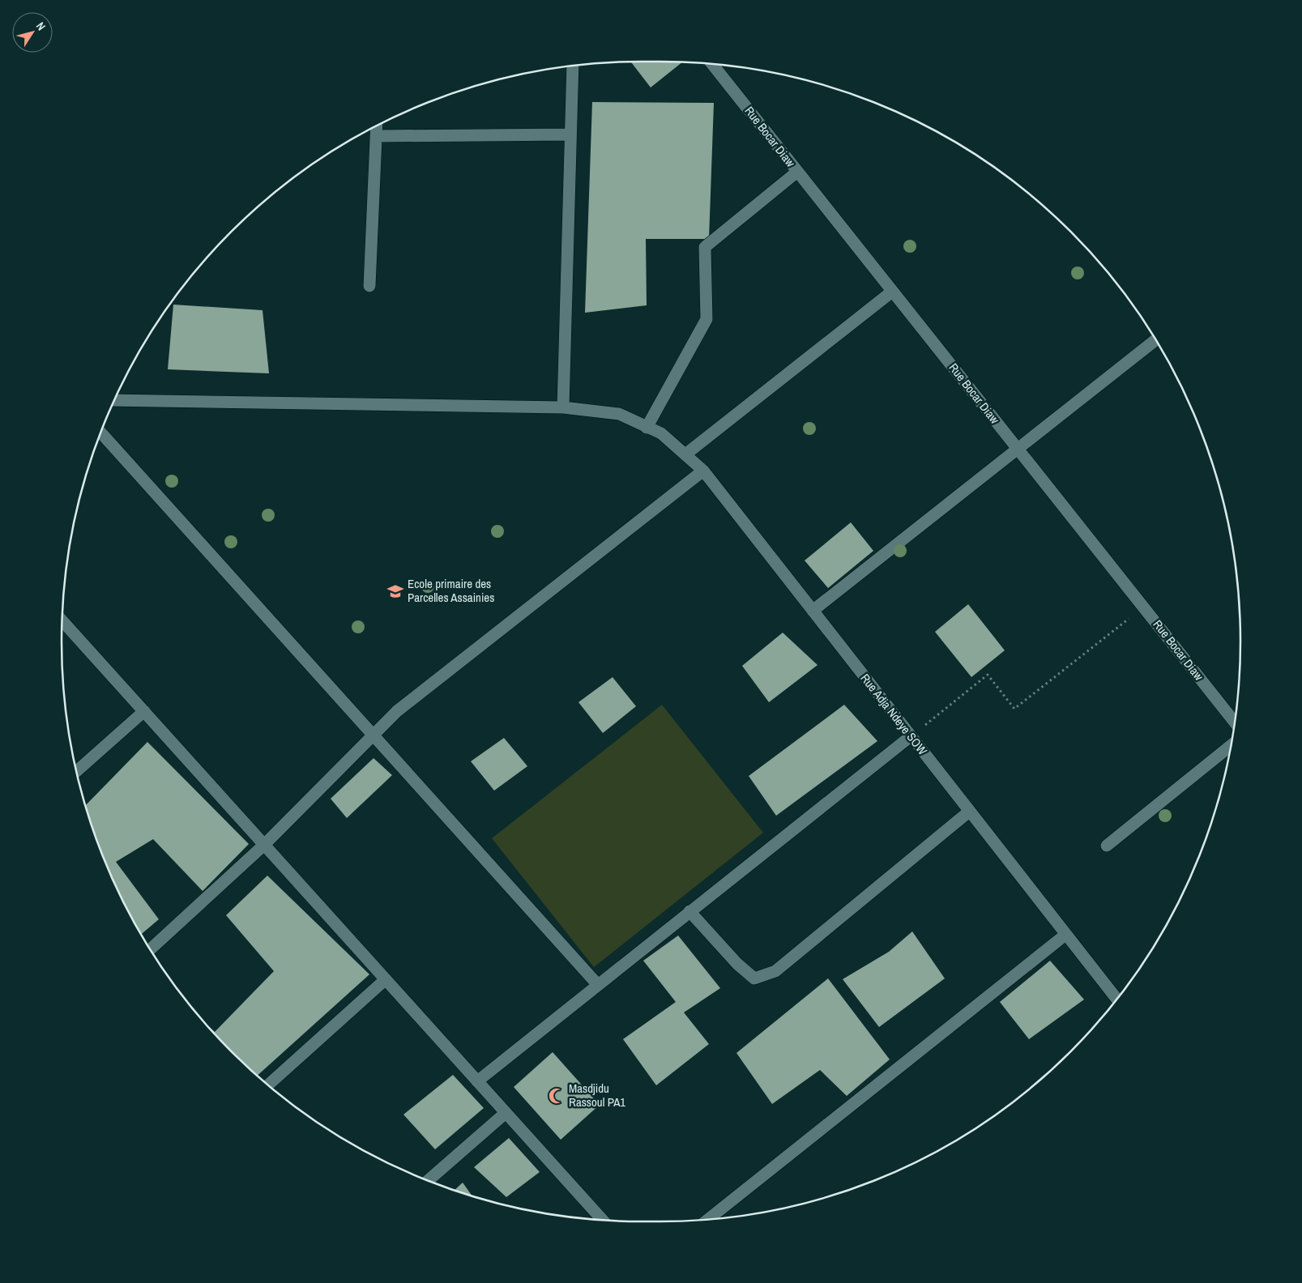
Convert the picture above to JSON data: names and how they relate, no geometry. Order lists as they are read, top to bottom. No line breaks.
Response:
{"streets":{"street":["Rue Bocar Diaw","Rue Adja Ndeye SOW"]},"places":{"school or university":["Ecole primaire des Parcelles Assainies"],"mosque":["Masdjidu Rassoul PA1"]},"north":"top right"}
